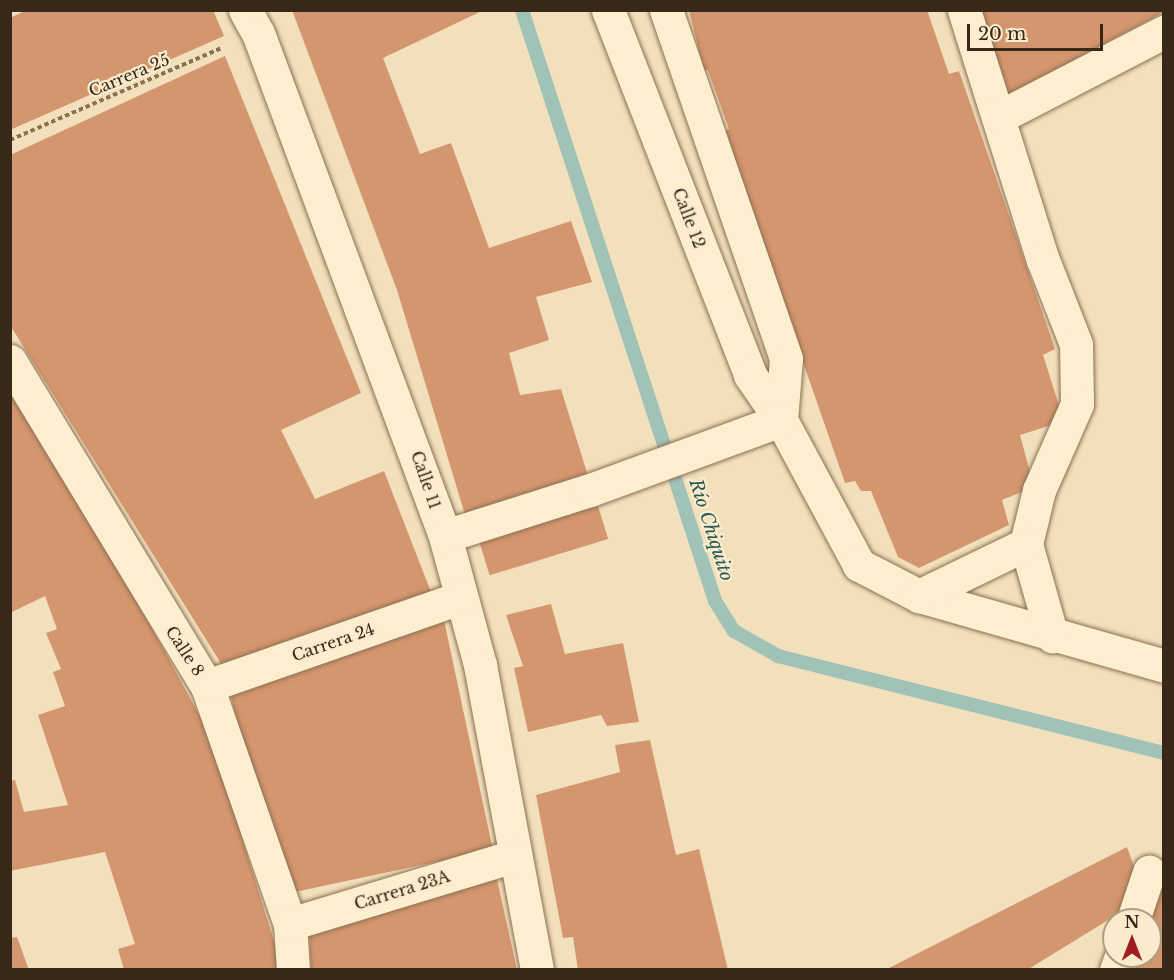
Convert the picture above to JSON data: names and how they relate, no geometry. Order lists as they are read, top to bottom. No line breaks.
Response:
{"streets":{"street":["Calle 12","Calle 11","Carrera 24","Calle 8","Carrera 23A"],"path":["Carrera 25"]},"crossings":[["Carrera 25","Calle 11"],["Calle 11","Carrera 24"],["Calle 11","Carrera 23A"],["Carrera 24","Calle 8"],["Calle 8","Carrera 23A"]],"water":["Río Chiquito"],"scale_bar":"20 m","north":"top"}
